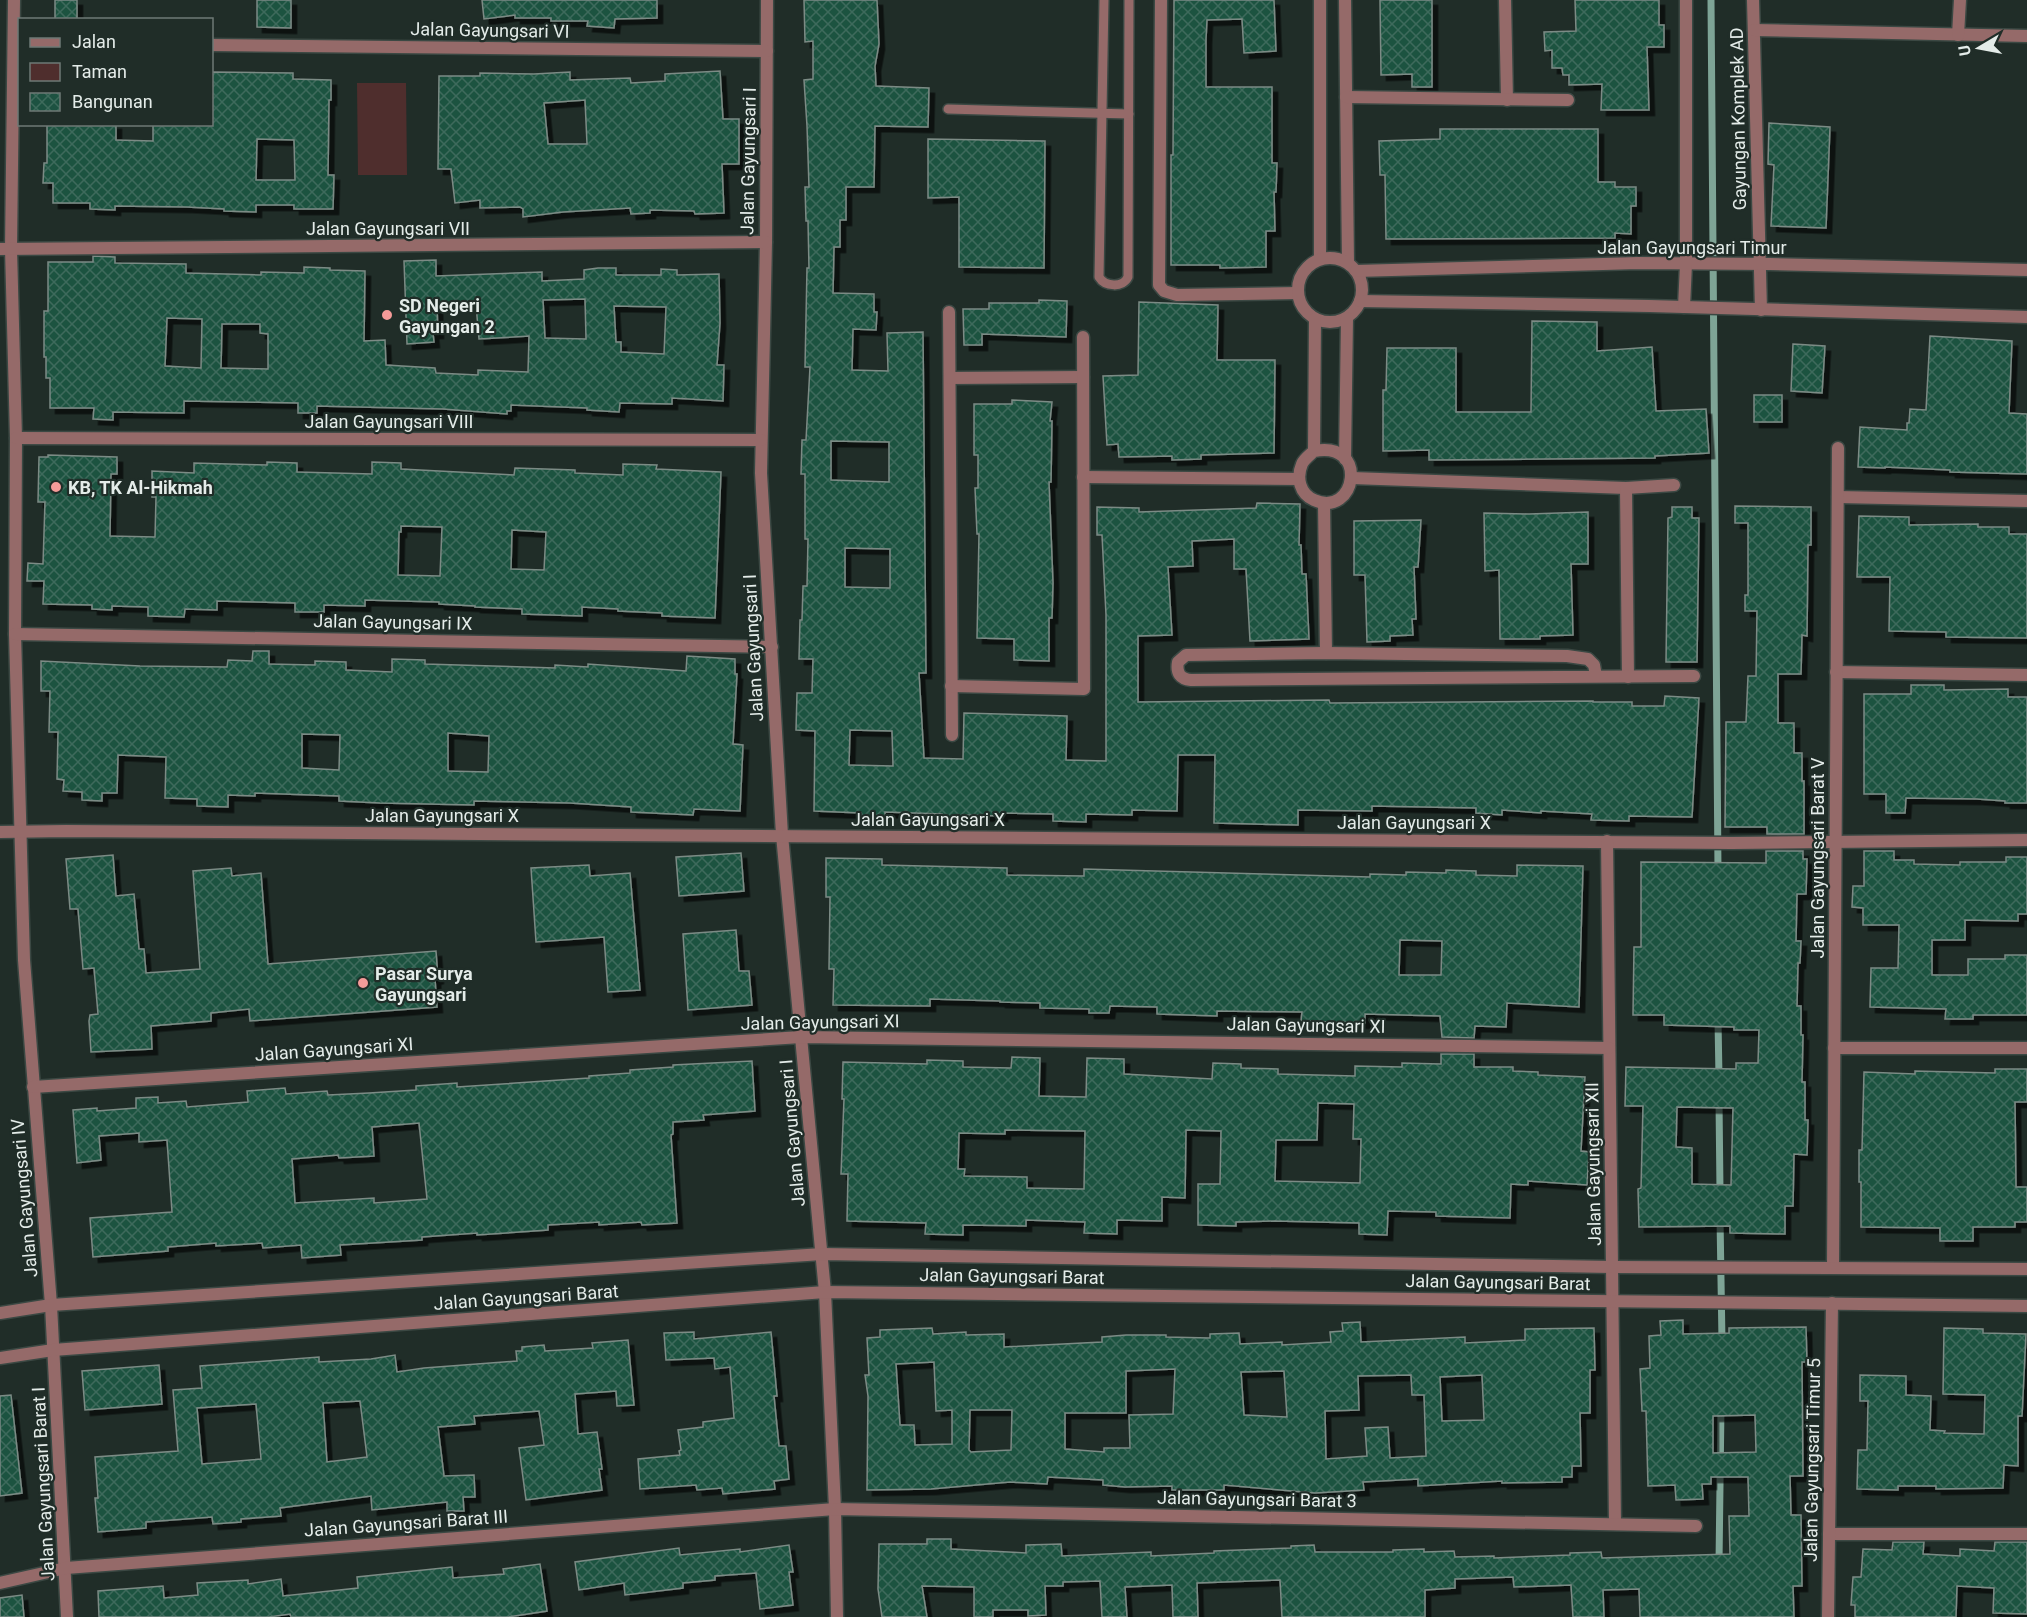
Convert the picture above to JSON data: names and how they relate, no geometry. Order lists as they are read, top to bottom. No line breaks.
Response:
{"streets":{"street":["Jalan Gayungsari VI","Gayungan Komplek AD","Jalan Gayungsari I","Jalan Gayungsari VII","Jalan Gayungsari Timur","Jalan Gayungsari VIII","Jalan Gayungsari IX","Jalan Gayungsari X","Jalan Gayungsari Barat V","Jalan Gayungsari XI","Jalan Gayungsari XII","Jalan Gayungsari IV","Jalan Gayungsari Barat","Jalan Gayungsari Timur 5","Jalan Gayungsari Barat I","Jalan Gayungsari Barat 3","Jalan Gayungsari Barat III"]},"crossings":[["Jalan Gayungsari VI","Jalan Gayungsari I"],["Gayungan Komplek AD","Jalan Gayungsari Timur"],["Jalan Gayungsari I","Jalan Gayungsari VII"],["Jalan Gayungsari I","Jalan Gayungsari VIII"],["Jalan Gayungsari I","Jalan Gayungsari IX"],["Jalan Gayungsari I","Jalan Gayungsari X"],["Jalan Gayungsari I","Jalan Gayungsari XI"],["Jalan Gayungsari I","Jalan Gayungsari Barat"],["Jalan Gayungsari VII","Jalan Gayungsari IV"],["Jalan Gayungsari VIII","Jalan Gayungsari IV"],["Jalan Gayungsari IX","Jalan Gayungsari IV"],["Jalan Gayungsari X","Jalan Gayungsari Barat V"],["Jalan Gayungsari X","Jalan Gayungsari XII"],["Jalan Gayungsari X","Jalan Gayungsari IV"],["Jalan Gayungsari Barat V","Jalan Gayungsari Barat"],["Jalan Gayungsari XI","Jalan Gayungsari XII"],["Jalan Gayungsari XI","Jalan Gayungsari IV"],["Jalan Gayungsari XII","Jalan Gayungsari Barat"],["Jalan Gayungsari XII","Jalan Gayungsari Barat 3"],["Jalan Gayungsari IV","Jalan Gayungsari Barat"],["Jalan Gayungsari IV","Jalan Gayungsari Barat I"],["Jalan Gayungsari Barat","Jalan Gayungsari Timur 5"],["Jalan Gayungsari Barat","Jalan Gayungsari Barat I"],["Jalan Gayungsari Barat I","Jalan Gayungsari Barat III"],["Jalan Gayungsari Barat 3","Jalan Gayungsari Barat III"]],"places":["SD Negeri Gayungan 2","KB, TK Al-Hikmah","Pasar Surya Gayungsari"],"legend":["Jalan","Taman","Bangunan"],"north":"left"}
